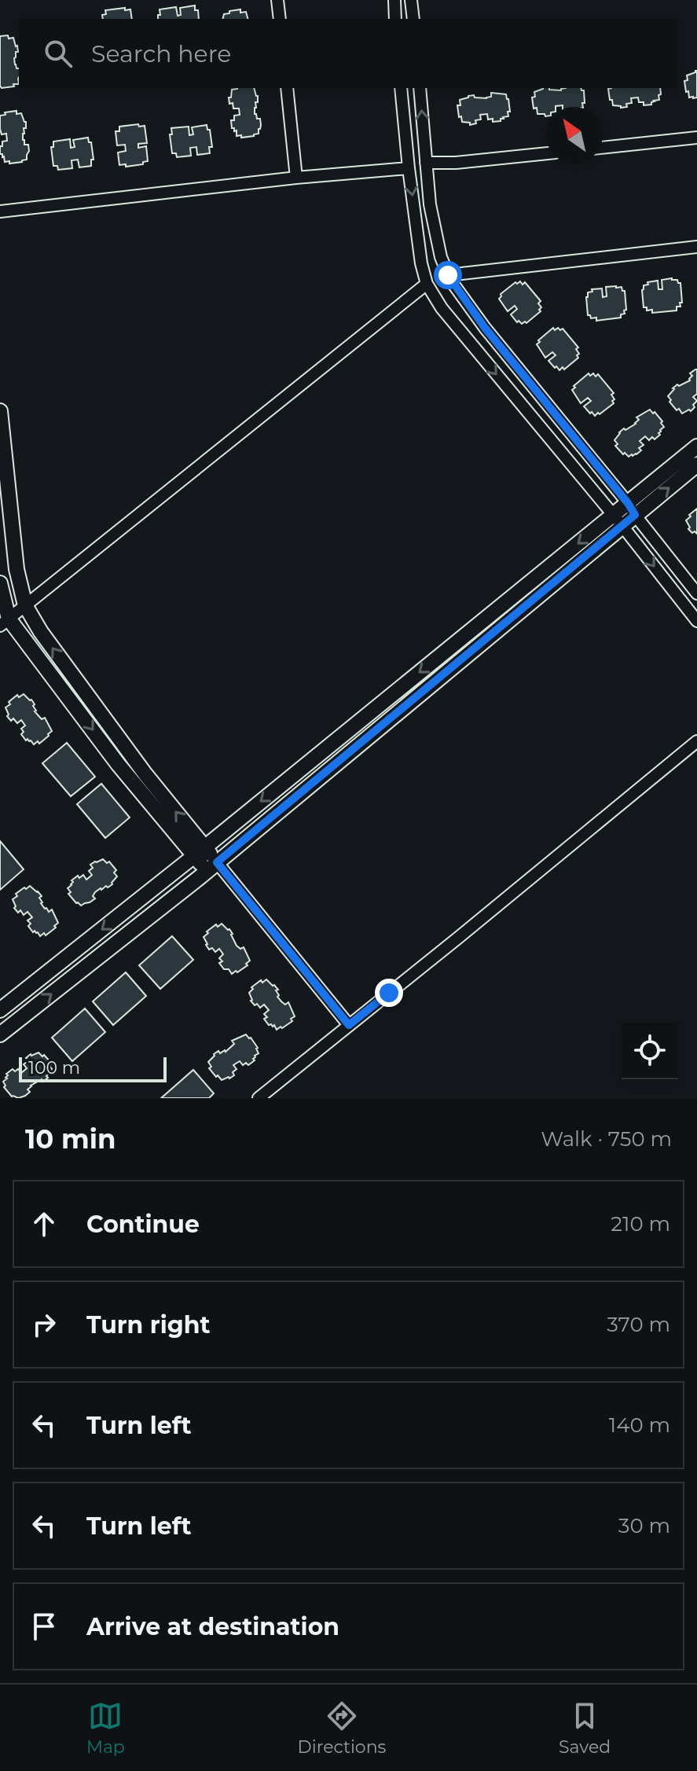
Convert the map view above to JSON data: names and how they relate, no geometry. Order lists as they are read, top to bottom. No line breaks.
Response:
{"scale_bar":"100 m","north":"top left","page":{"search":"Search here","scale":"100 m","heading":["10 min","Walk · 750 m"],"list":[["Continue","210 m"],["Turn right","370 m"],["Turn left","140 m"],["Turn left","30 m"],"Arrive at destination"],"nav":["Map","Directions","Saved"]}}
